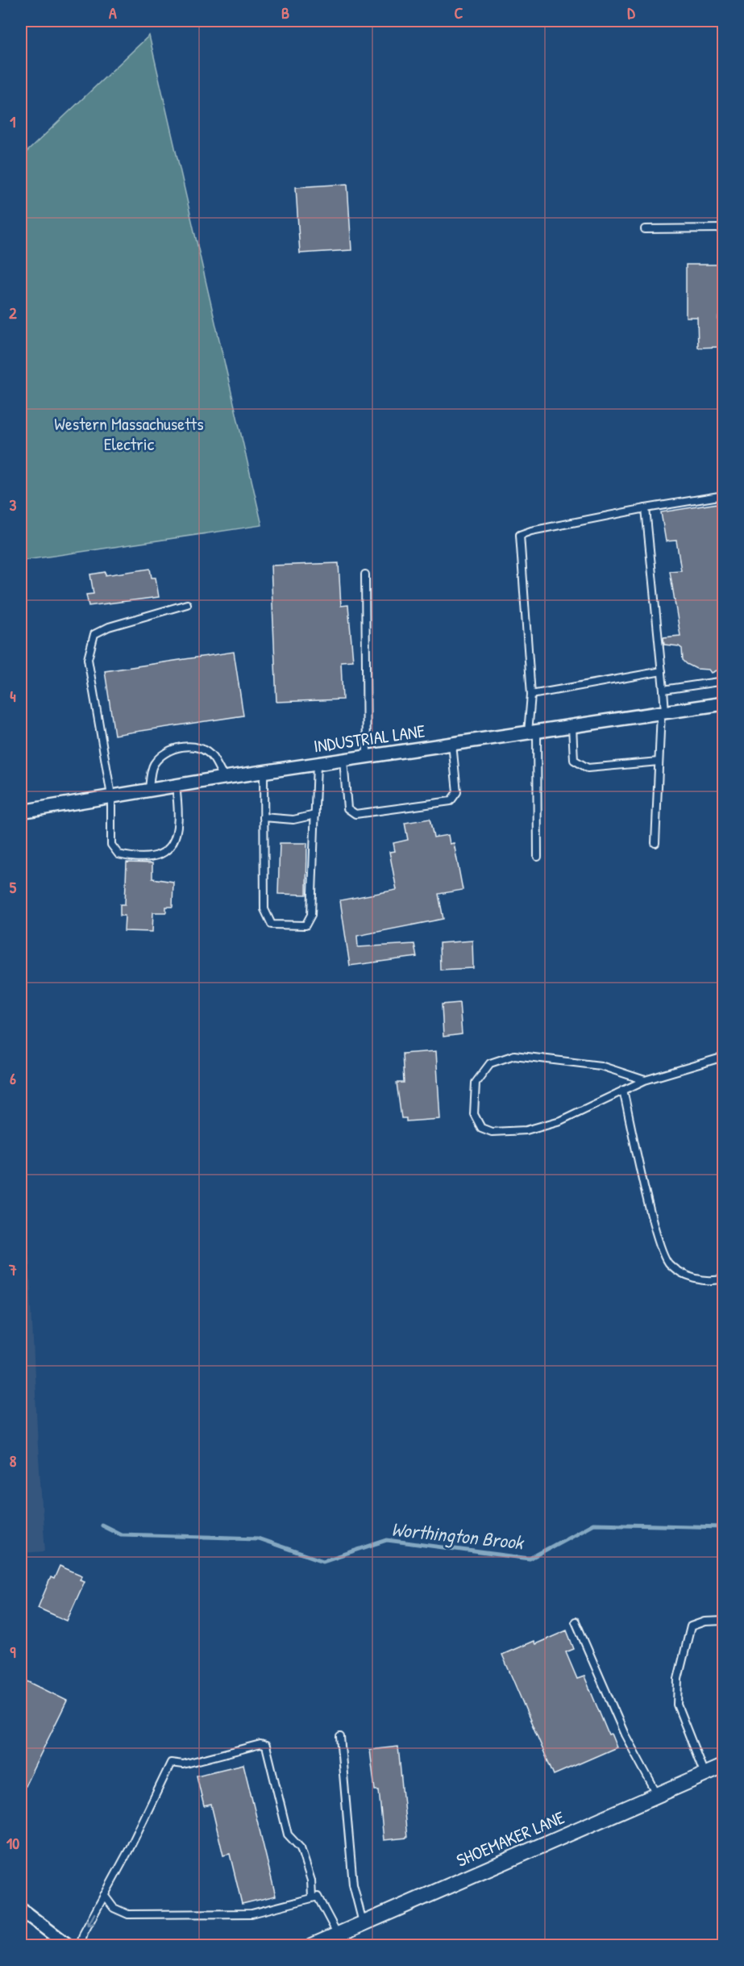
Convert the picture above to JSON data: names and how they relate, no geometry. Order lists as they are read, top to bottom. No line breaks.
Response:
{"streets":{"street":["INDUSTRIAL LANE","SHOEMAKER LANE"]},"water":["Worthington Brook"],"parks":["Western Massachusetts Electric"],"grid":{"columns":["A","B","C","D"],"rows":["1","2","3","4","5","6","7","8","9","10"]}}
